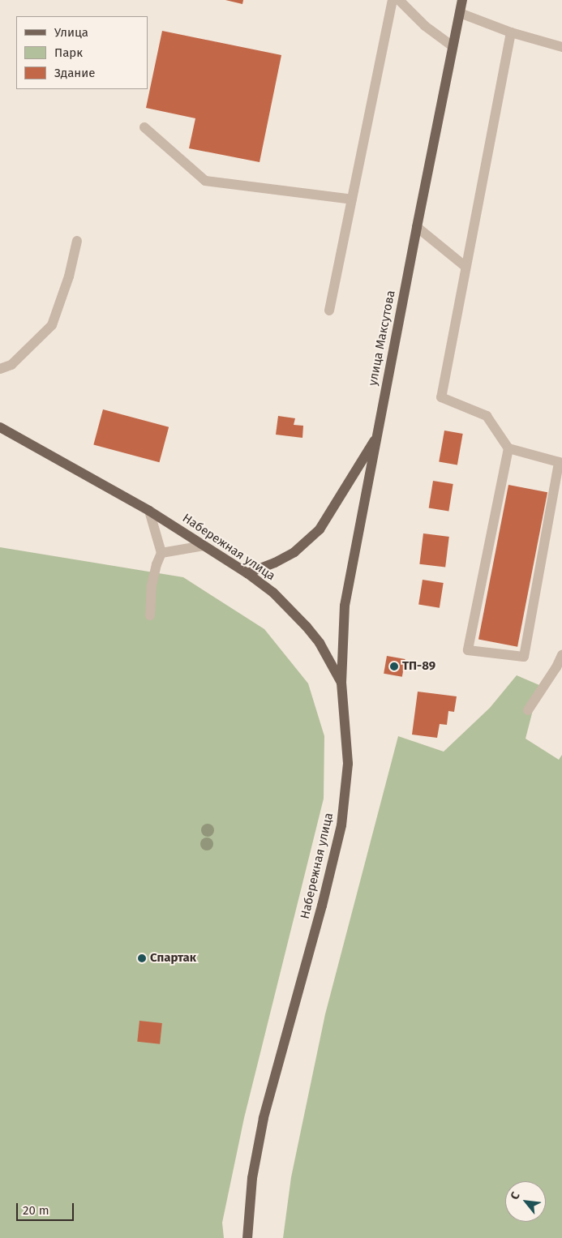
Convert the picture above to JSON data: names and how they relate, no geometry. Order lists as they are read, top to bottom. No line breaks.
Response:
{"streets":{"main road":["улица Максутова","Набережная улица"]},"crossings":[["улица Максутова","Набережная улица"]],"places":["ТП-89","Спартак"],"legend":["Улица","Парк","Здание"],"scale_bar":"20 m","north":"top left"}
